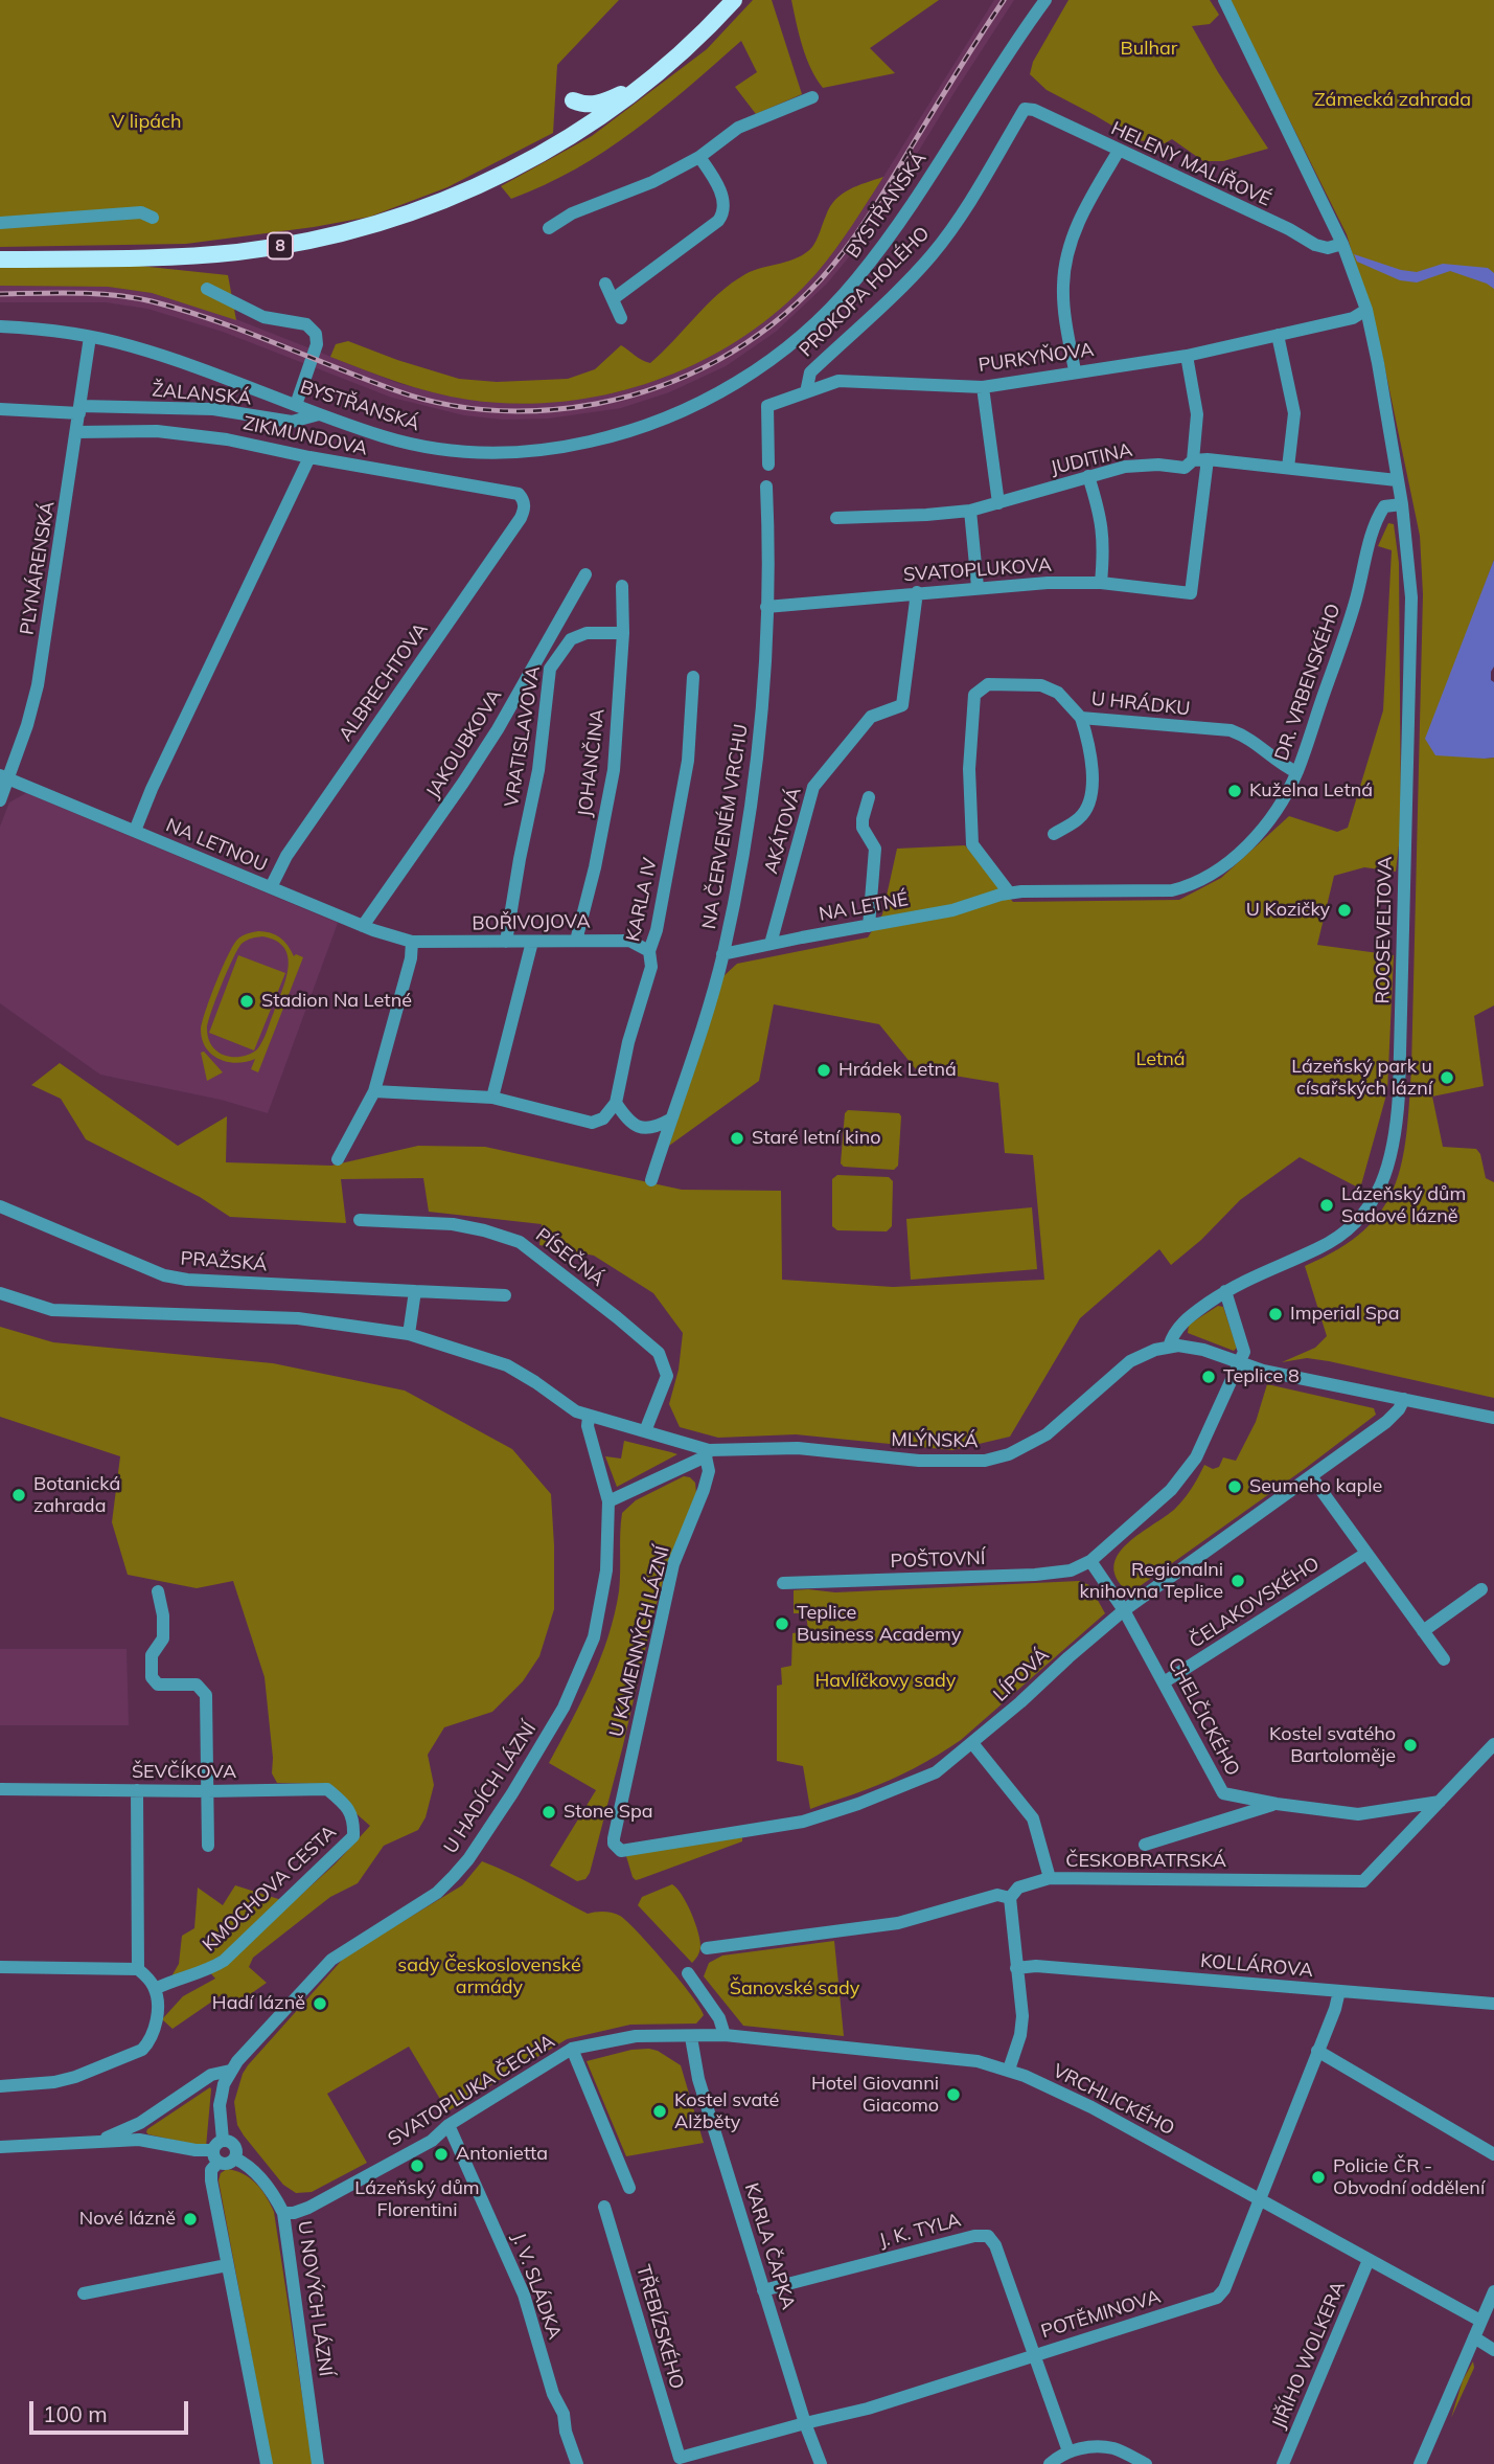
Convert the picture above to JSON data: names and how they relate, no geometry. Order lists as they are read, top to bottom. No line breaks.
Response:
{"streets":{"main road":["8"],"street":["HELENY MALÍŘOVÉ","BYSTŘANSKÁ","PROKOPA HOLÉHO","PURKYŇOVA","ŽALANSKÁ","ZIKMUNDOVA","JUDITINA","PLYNÁRENSKÁ","SVATOPLUKOVA","ALBRECHTOVA","DR. VRBENSKÉHO","U HRÁDKU","VRATISLAVOVA","JAKOUBKOVA","JOHANČINA","NA ČERVENÉM VRCHU","AKÁTOVÁ","NA LETNOU","KARLA IV","NA LETNÉ","BOŘIVOJOVA","ROOSEVELTOVA","PÍSEČNÁ","PRAŽSKÁ","MLÝNSKÁ","POŠTOVNÍ","ČELAKOVSKÉHO","U KAMENNÝCH LÁZNÍ","LÍPOVÁ","CHELČICKÉHO","ŠEVČÍKOVA","U HADÍCH LÁZNÍ","ČESKOBRATRSKÁ","KMOCHOVA CESTA","KOLLÁROVA","SVATOPLUKA ČECHA","VRCHLICKÉHO","J. K. TYLA","KARLA ČAPKA","J. V. SLÁDKA","U NOVÝCH LÁZNÍ","POTĚMINOVA","TŘEBÍZSKÉHO","JIŘÍHO WOLKERA"]},"crossings":[["HELENY MALÍŘOVÉ","PROKOPA HOLÉHO"],["HELENY MALÍŘOVÉ","ROOSEVELTOVA"],["BYSTŘANSKÁ","ŽALANSKÁ"],["BYSTŘANSKÁ","PLYNÁRENSKÁ"],["PROKOPA HOLÉHO","PURKYŇOVA"],["PURKYŇOVA","ROOSEVELTOVA"],["ŽALANSKÁ","PLYNÁRENSKÁ"],["ZIKMUNDOVA","PLYNÁRENSKÁ"],["ZIKMUNDOVA","ALBRECHTOVA"],["JUDITINA","SVATOPLUKOVA"],["JUDITINA","ROOSEVELTOVA"],["PLYNÁRENSKÁ","NA LETNOU"],["SVATOPLUKOVA","NA ČERVENÉM VRCHU"],["SVATOPLUKOVA","AKÁTOVÁ"],["ALBRECHTOVA","NA LETNOU"],["DR. VRBENSKÉHO","U HRÁDKU"],["DR. VRBENSKÉHO","NA LETNÉ"],["DR. VRBENSKÉHO","ROOSEVELTOVA"],["U HRÁDKU","NA LETNÉ"],["VRATISLAVOVA","JOHANČINA"],["VRATISLAVOVA","BOŘIVOJOVA"],["JAKOUBKOVA","NA LETNOU"],["JOHANČINA","BOŘIVOJOVA"],["NA ČERVENÉM VRCHU","NA LETNÉ"],["AKÁTOVÁ","NA LETNÉ"],["NA LETNOU","BOŘIVOJOVA"],["KARLA IV","BOŘIVOJOVA"],["ROOSEVELTOVA","MLÝNSKÁ"],["MLÝNSKÁ","U KAMENNÝCH LÁZNÍ"],["ČELAKOVSKÉHO","CHELČICKÉHO"],["U KAMENNÝCH LÁZNÍ","LÍPOVÁ"],["LÍPOVÁ","CHELČICKÉHO"],["CHELČICKÉHO","ČESKOBRATRSKÁ"],["ŠEVČÍKOVA","KMOCHOVA CESTA"],["U HADÍCH LÁZNÍ","U NOVÝCH LÁZNÍ"],["KOLLÁROVA","POTĚMINOVA"],["SVATOPLUKA ČECHA","VRCHLICKÉHO"],["SVATOPLUKA ČECHA","KARLA ČAPKA"],["SVATOPLUKA ČECHA","J. V. SLÁDKA"],["SVATOPLUKA ČECHA","U NOVÝCH LÁZNÍ"],["VRCHLICKÉHO","KARLA ČAPKA"],["VRCHLICKÉHO","POTĚMINOVA"],["VRCHLICKÉHO","JIŘÍHO WOLKERA"],["J. K. TYLA","KARLA ČAPKA"],["J. K. TYLA","POTĚMINOVA"],["KARLA ČAPKA","POTĚMINOVA"],["POTĚMINOVA","TŘEBÍZSKÉHO"]],"parks":["Bulhar","Zámecká zahrada","V lipách","Letná","Havlíčkovy sady","sady Československé armády","Šanovské sady"],"places":["Kuželna Letná","U Kozičky","Stadion Na Letné","Hrádek Letná","Lázeňský park u císařských lázní","Staré letní kino","Lázeňský dům Sadové lázně","Imperial Spa","Teplice 8","Seumeho kaple","Botanická zahrada","Regionalni knihovna Teplice","Teplice Business Academy","Kostel svatého Bartoloměje","Stone Spa","Hadí lázně","Hotel Giovanni Giacomo","Kostel svaté Alžběty","Antonietta","Lázeňský dům Florentini","Policie ČR - Obvodní oddělení","Nové lázně"],"scale_bar":"100 m"}
